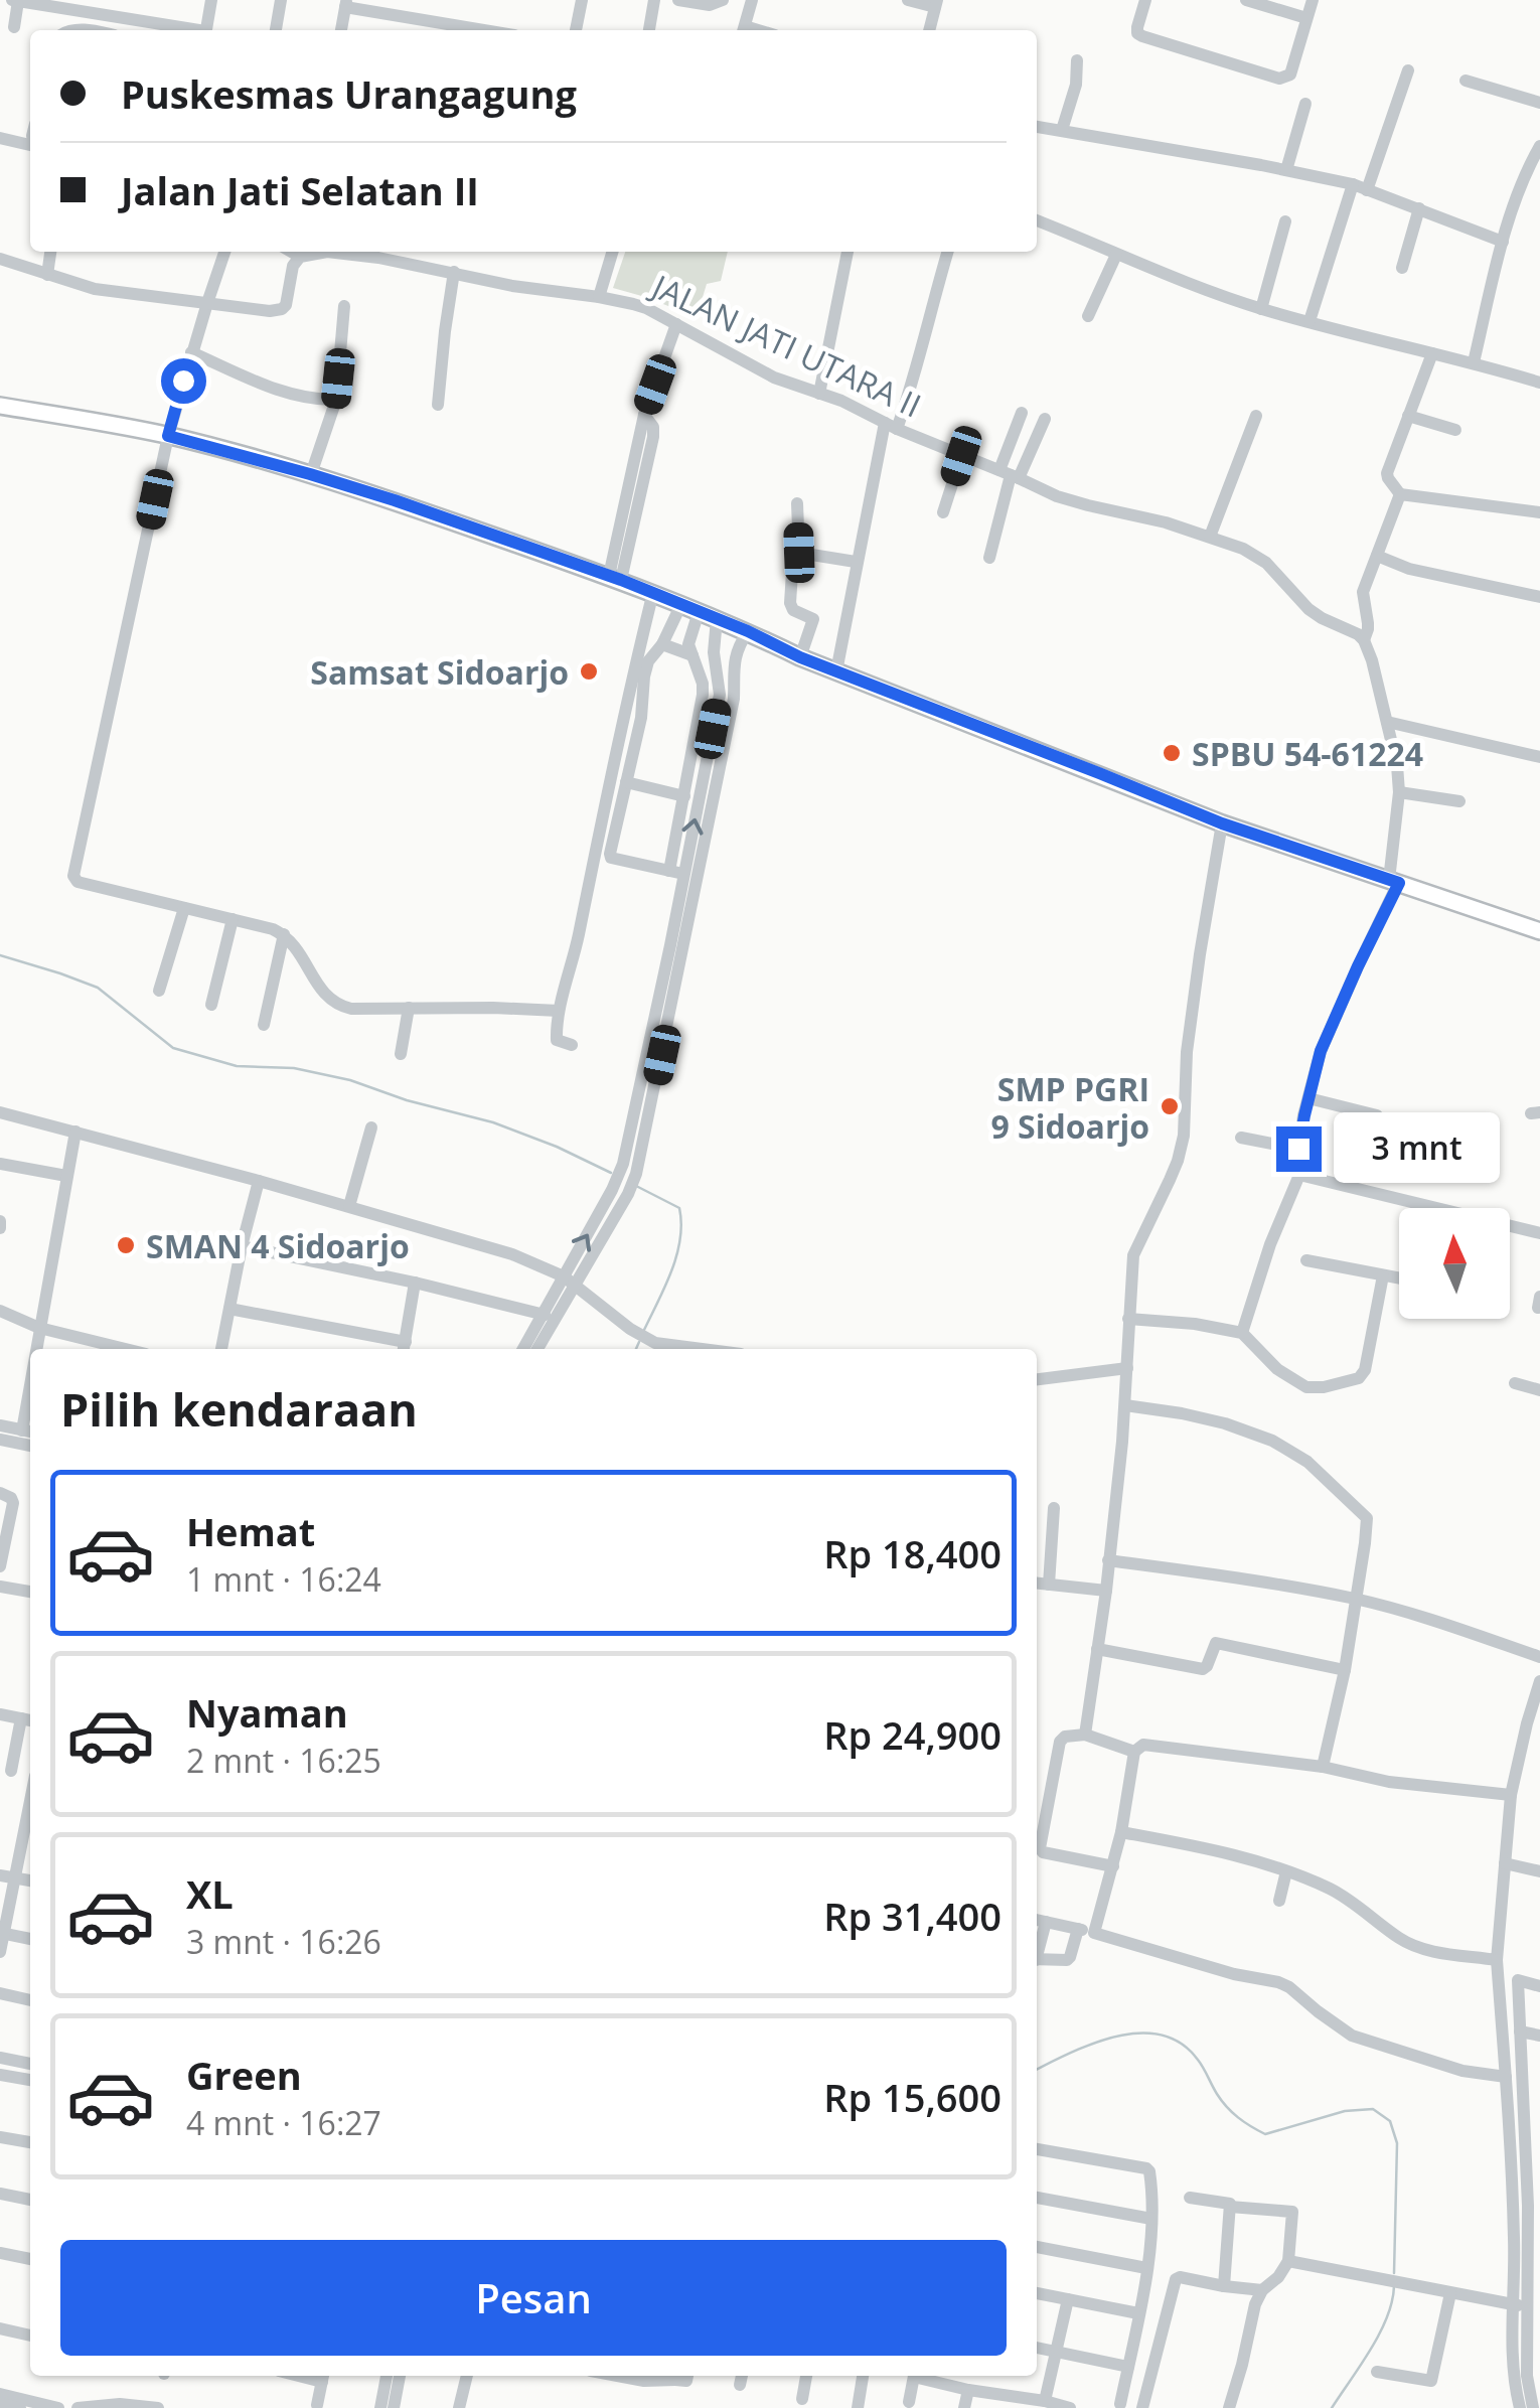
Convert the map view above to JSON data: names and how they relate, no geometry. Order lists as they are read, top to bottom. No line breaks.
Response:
{"streets":{"street":["JALAN JATI UTARA II"]},"places":["Samsat Sidoarjo","SPBU 54-61224","SMP PGRI 9 Sidoarjo","SMAN 4 Sidoarjo"],"north":"top","page":{"banner":["Puskesmas Urangagung","Jalan Jati Selatan II"],"bubble":"3 mnt","heading":"Pilih kendaraan","list":[{"name":"Hemat","note":"1 mnt · 16:24","value":"Rp 18,400"},{"name":"Nyaman","note":"2 mnt · 16:25","value":"Rp 24,900"},{"name":"XL","note":"3 mnt · 16:26","value":"Rp 31,400"},{"name":"Green","note":"4 mnt · 16:27","value":"Rp 15,600"}],"buttons":"Pesan"}}
